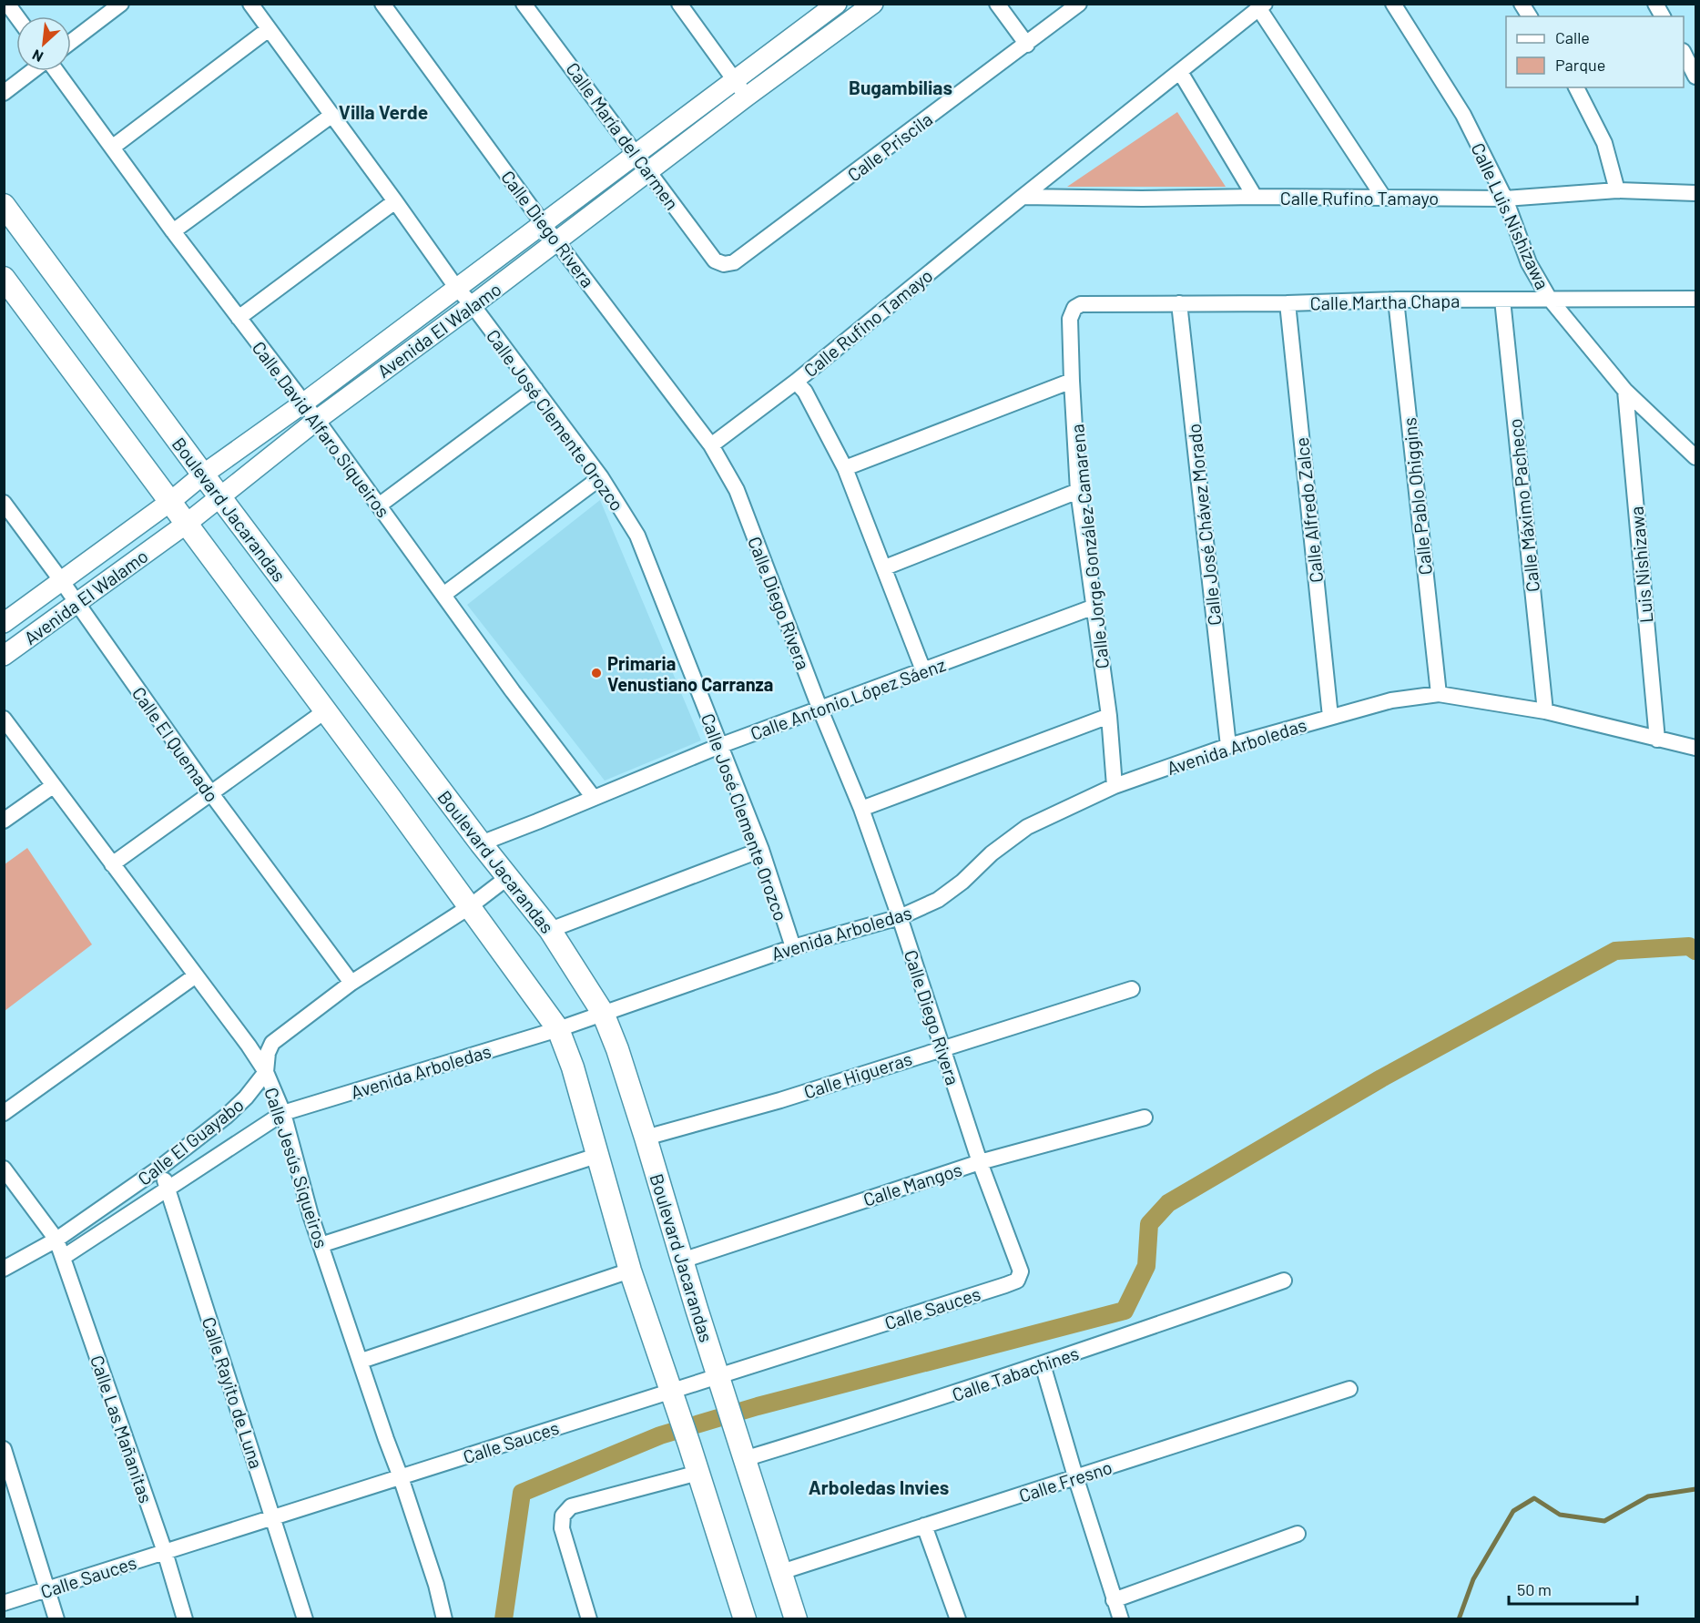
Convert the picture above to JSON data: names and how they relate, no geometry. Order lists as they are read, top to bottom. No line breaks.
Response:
{"streets":{"main road":["Boulevard Jacarandas"],"street":["Calle María del Carmen","Calle Priscila","Calle Rufino Tamayo","Calle Luis Nishizawa","Calle Diego Rivera","Calle Martha Chapa","Avenida El Walamo","Calle José Clemente Orozco","Calle David Alfaro Siqueiros","Calle Pablo Ohiggins","Calle Máximo Pacheco","Calle Alfredo Zalce","Calle José Chávez Morado","Calle Jorge González Camarena","Luis Nishizawa","Calle Antonio López Sáenz","Calle El Quemado","Avenida Arboledas","Calle Higueras","Calle El Guayabo","Calle Jesús Siqueiros","Calle Mangos","Calle Sauces","Calle Tabachines","Calle Rayito de Luna","Calle Las Mañanitas","Calle Fresno"]},"crossings":[["Calle María del Carmen","Calle Priscila"],["Calle María del Carmen","Avenida El Walamo"],["Calle Rufino Tamayo","Calle Luis Nishizawa"],["Calle Rufino Tamayo","Calle Diego Rivera"],["Calle Luis Nishizawa","Calle Martha Chapa"],["Calle Luis Nishizawa","Luis Nishizawa"],["Calle Diego Rivera","Avenida El Walamo"],["Calle Diego Rivera","Calle Antonio López Sáenz"],["Calle Diego Rivera","Avenida Arboledas"],["Calle Diego Rivera","Calle Higueras"],["Calle Diego Rivera","Calle Mangos"],["Calle Diego Rivera","Calle Sauces"],["Calle Martha Chapa","Calle Pablo Ohiggins"],["Calle Martha Chapa","Calle Máximo Pacheco"],["Calle Martha Chapa","Calle Alfredo Zalce"],["Calle Martha Chapa","Calle José Chávez Morado"],["Calle Martha Chapa","Calle Jorge González Camarena"],["Avenida El Walamo","Calle José Clemente Orozco"],["Avenida El Walamo","Calle David Alfaro Siqueiros"],["Avenida El Walamo","Boulevard Jacarandas"],["Avenida El Walamo","Calle El Quemado"],["Calle José Clemente Orozco","Calle Antonio López Sáenz"],["Calle José Clemente Orozco","Avenida Arboledas"],["Calle David Alfaro Siqueiros","Calle Antonio López Sáenz"],["Calle Pablo Ohiggins","Avenida Arboledas"],["Calle Máximo Pacheco","Avenida Arboledas"],["Boulevard Jacarandas","Calle Antonio López Sáenz"],["Boulevard Jacarandas","Avenida Arboledas"],["Boulevard Jacarandas","Calle Higueras"],["Boulevard Jacarandas","Calle El Guayabo"],["Boulevard Jacarandas","Calle Mangos"],["Boulevard Jacarandas","Calle Sauces"],["Boulevard Jacarandas","Calle Tabachines"],["Boulevard Jacarandas","Calle Fresno"],["Calle Alfredo Zalce","Avenida Arboledas"],["Calle José Chávez Morado","Avenida Arboledas"],["Calle Jorge González Camarena","Calle Antonio López Sáenz"],["Calle Jorge González Camarena","Avenida Arboledas"],["Luis Nishizawa","Avenida Arboledas"],["Calle El Quemado","Calle El Guayabo"],["Avenida Arboledas","Calle Jesús Siqueiros"],["Avenida Arboledas","Calle Rayito de Luna"],["Avenida Arboledas","Calle Las Mañanitas"],["Calle El Guayabo","Calle Jesús Siqueiros"],["Calle El Guayabo","Calle Rayito de Luna"],["Calle El Guayabo","Calle Las Mañanitas"],["Calle Jesús Siqueiros","Calle Sauces"],["Calle Sauces","Calle Rayito de Luna"],["Calle Sauces","Calle Las Mañanitas"]],"districts":["Bugambilias","Villa Verde","Arboledas Invies"],"places":["Primaria Venustiano Carranza"],"legend":["Calle","Parque"],"scale_bar":"50 m","north":"bottom left"}
